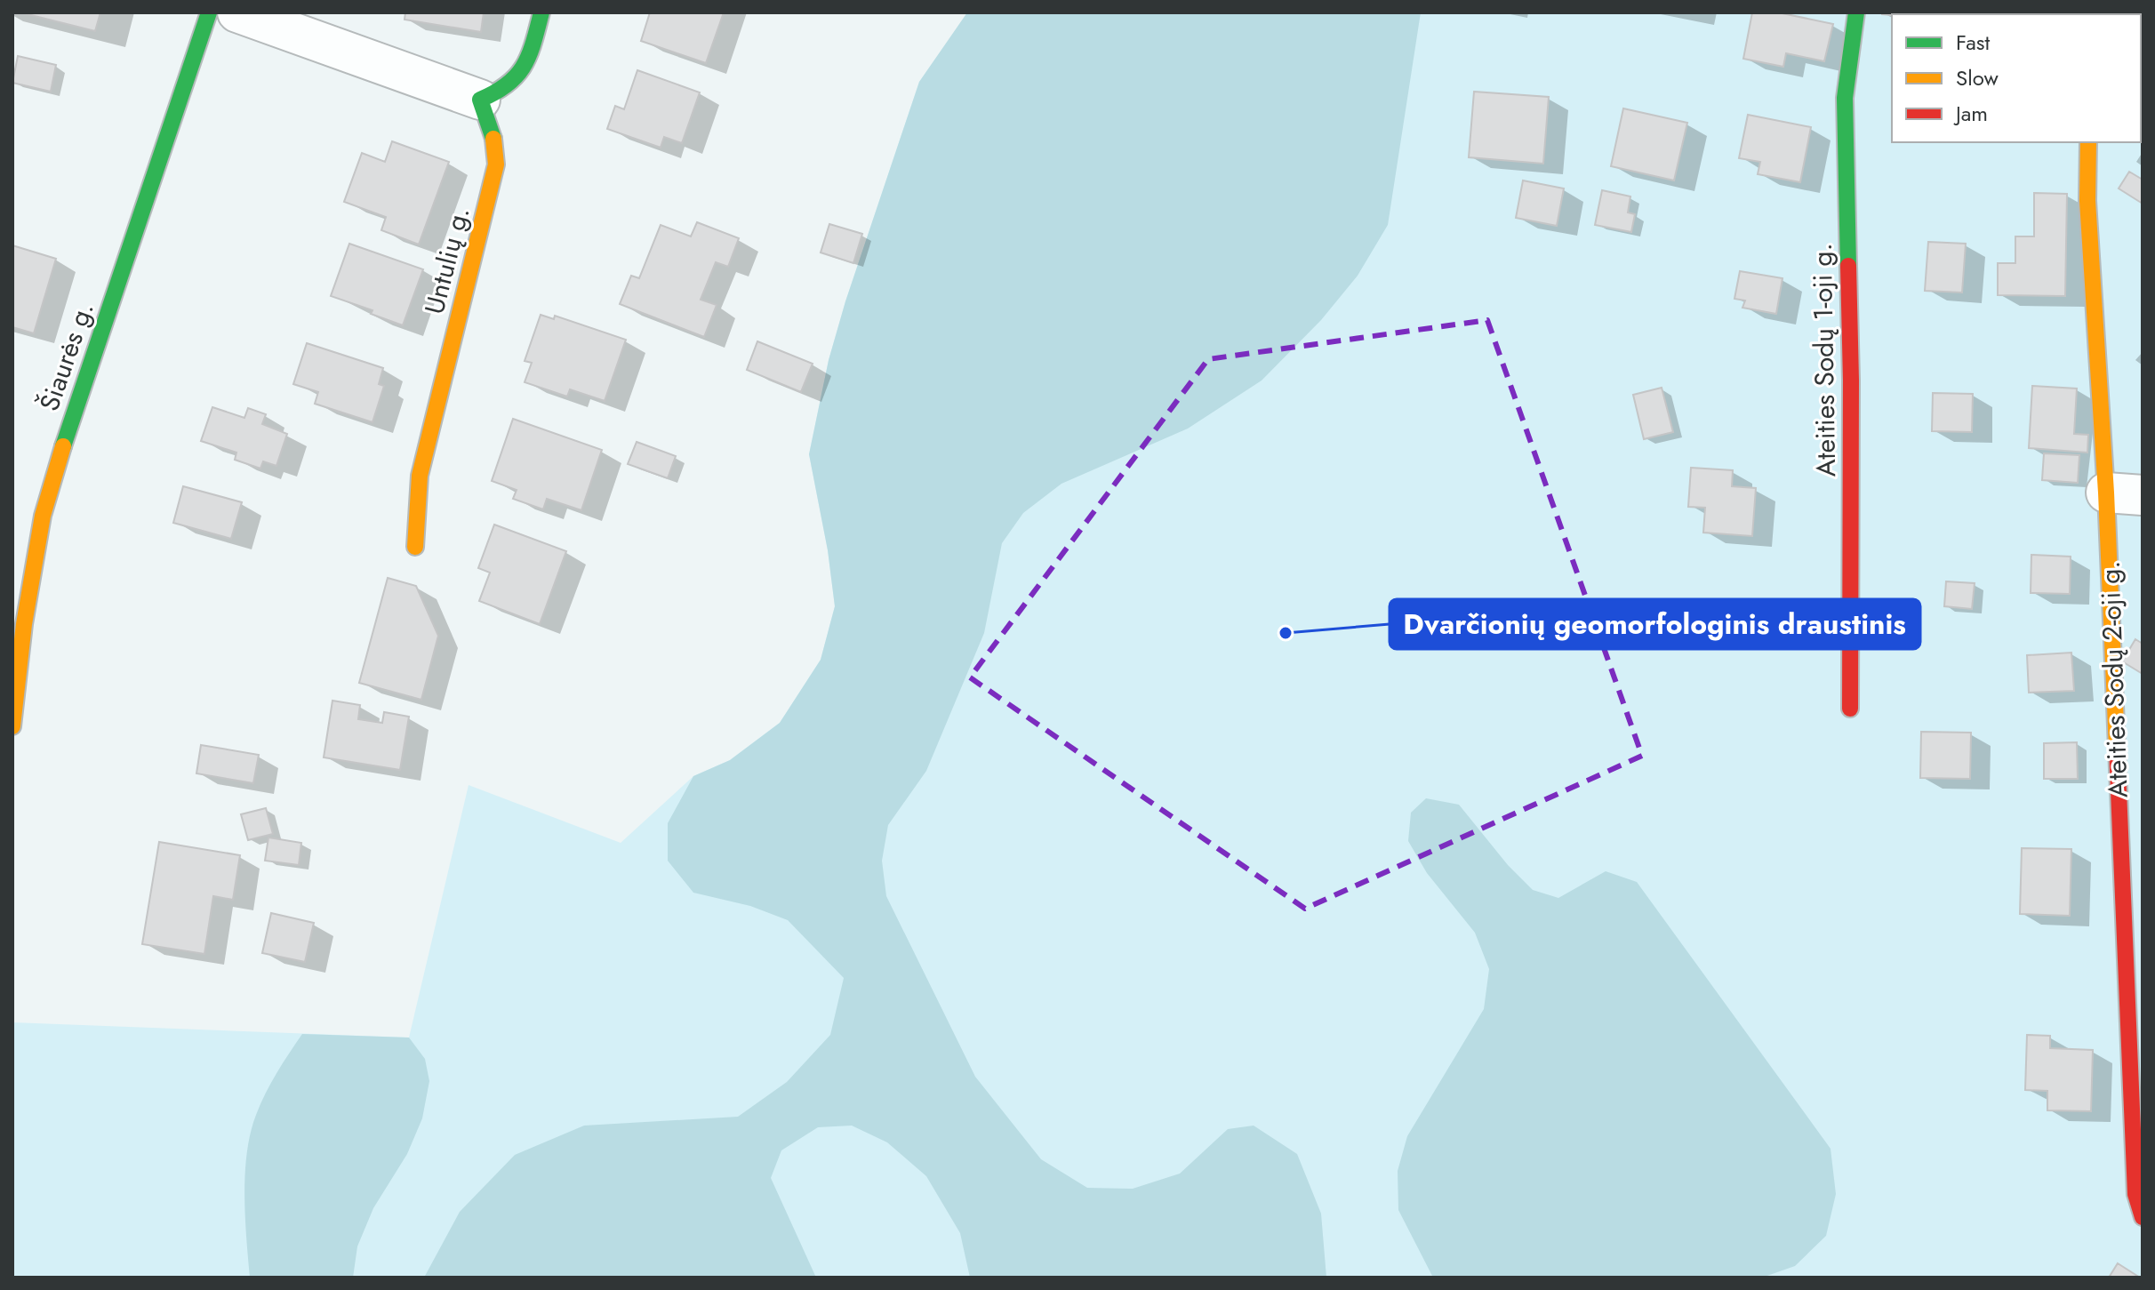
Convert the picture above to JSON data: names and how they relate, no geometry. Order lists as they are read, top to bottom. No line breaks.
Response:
{"streets":{"street":["Untulių g.","Šiaurės g.","Ateities Sodų 1-oji g.","Ateities Sodų 2-oji g."]},"places":["Dvarčionių geomorfologinis draustinis"],"legend":["Fast","Slow","Jam"]}
